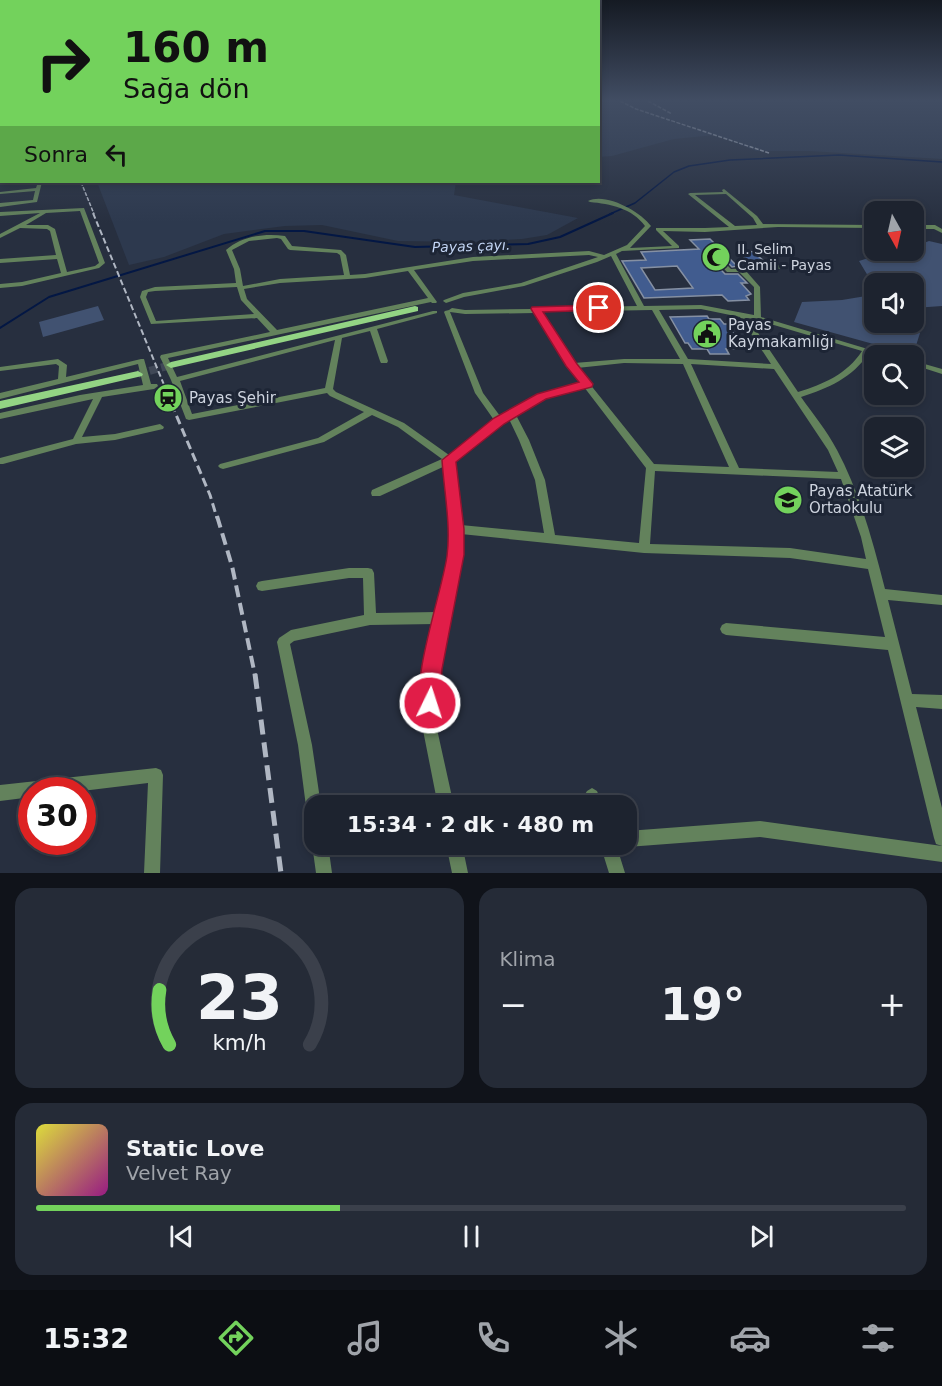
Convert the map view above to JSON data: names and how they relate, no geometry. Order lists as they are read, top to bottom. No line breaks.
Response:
{"water":["Payas çayı."],"places":{"mosque":["II. Selim Camii - Payas"],"public building":["Payas Kaymakamlığı"],"station":["Payas Şehi̇r"],"school or university":["Payas Atatürk Ortaokulu"]},"north":"bottom","page":{"turn":["160 m","Sağa dön"],"then":"Sonra","limit":"30","trip":"15:34 · 2 dk · 480 m","tile":"Klima","heat":["−","19°","+"],"song":["Static Love","Velvet Ray"],"tabs":"15:32","gauge":["23","km/h"]}}
